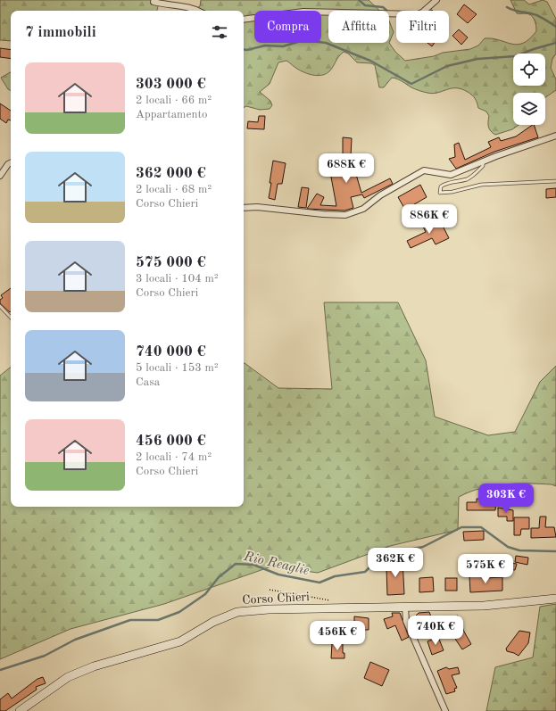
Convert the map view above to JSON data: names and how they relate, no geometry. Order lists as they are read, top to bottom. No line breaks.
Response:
{"streets":{"main road":["Corso Chieri"]},"water":["Rio Reaglie"],"page":{"chip":["Compra","Affitta","Filtri"],"heading":"7 immobili","list":[{"name":"303 000 €","note":"2 locali · 66 m² · Appartamento"},{"name":"362 000 €","note":"2 locali · 68 m² · Corso Chieri"},{"name":"575 000 €","note":"3 locali · 104 m² · Corso Chieri"},{"name":"740 000 €","note":"5 locali · 153 m² · Casa"},{"name":"456 000 €","note":"2 locali · 74 m² · Corso Chieri"}],"price":["688K €","886K €","303K €","362K €","575K €","740K €","456K €"]}}
